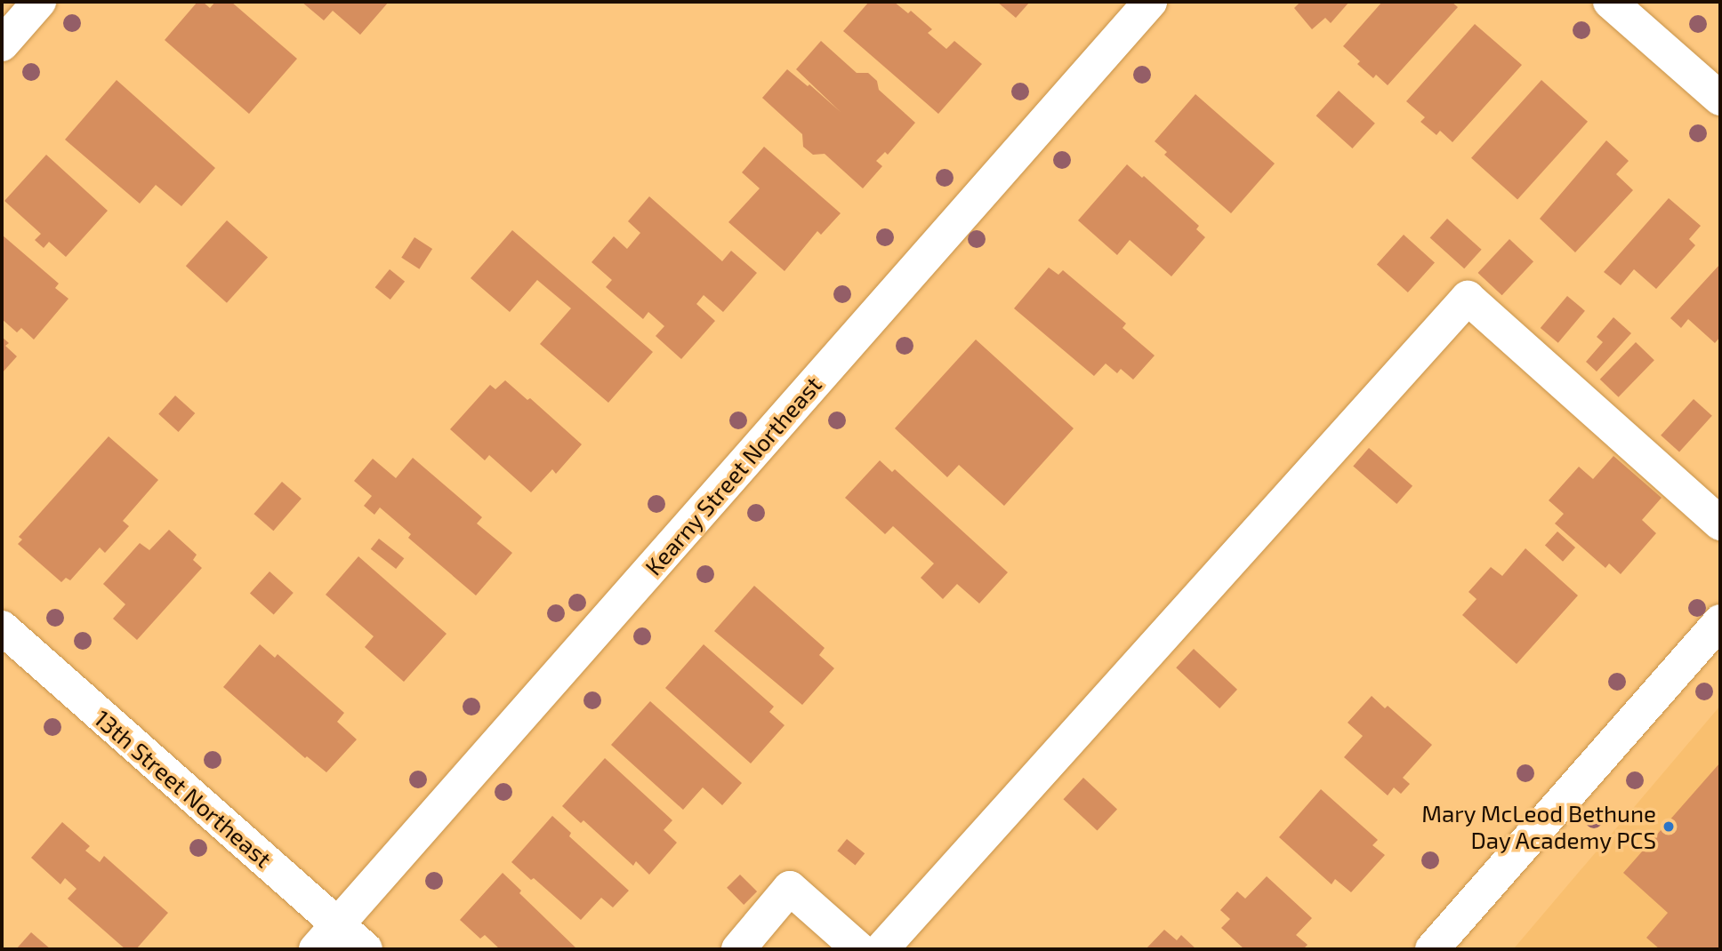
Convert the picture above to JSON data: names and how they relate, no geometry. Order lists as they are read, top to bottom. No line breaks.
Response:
{"streets":{"street":["Kearny Street Northeast","13th Street Northeast"]},"crossings":[["Kearny Street Northeast","13th Street Northeast"]],"places":["Mary McLeod Bethune Day Academy PCS"]}
